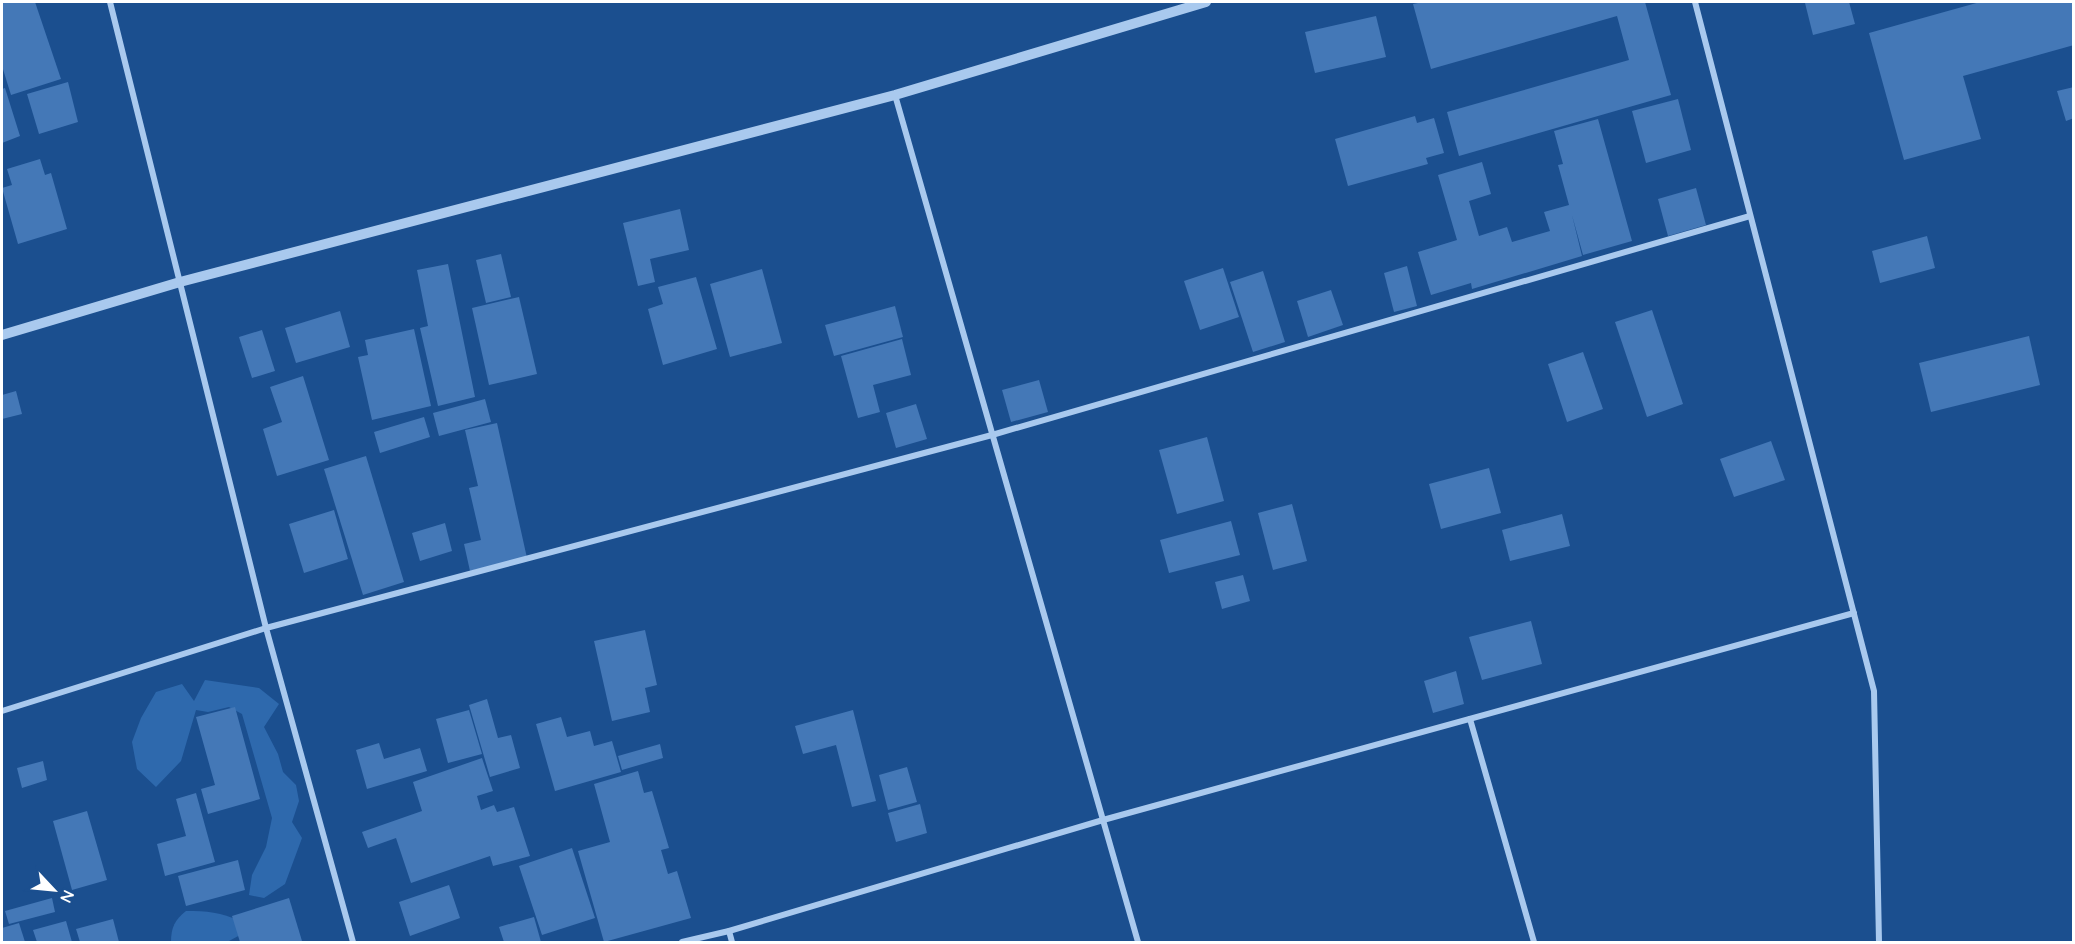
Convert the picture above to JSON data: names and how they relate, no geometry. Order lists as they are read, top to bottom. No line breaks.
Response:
{"north":"bottom right"}
